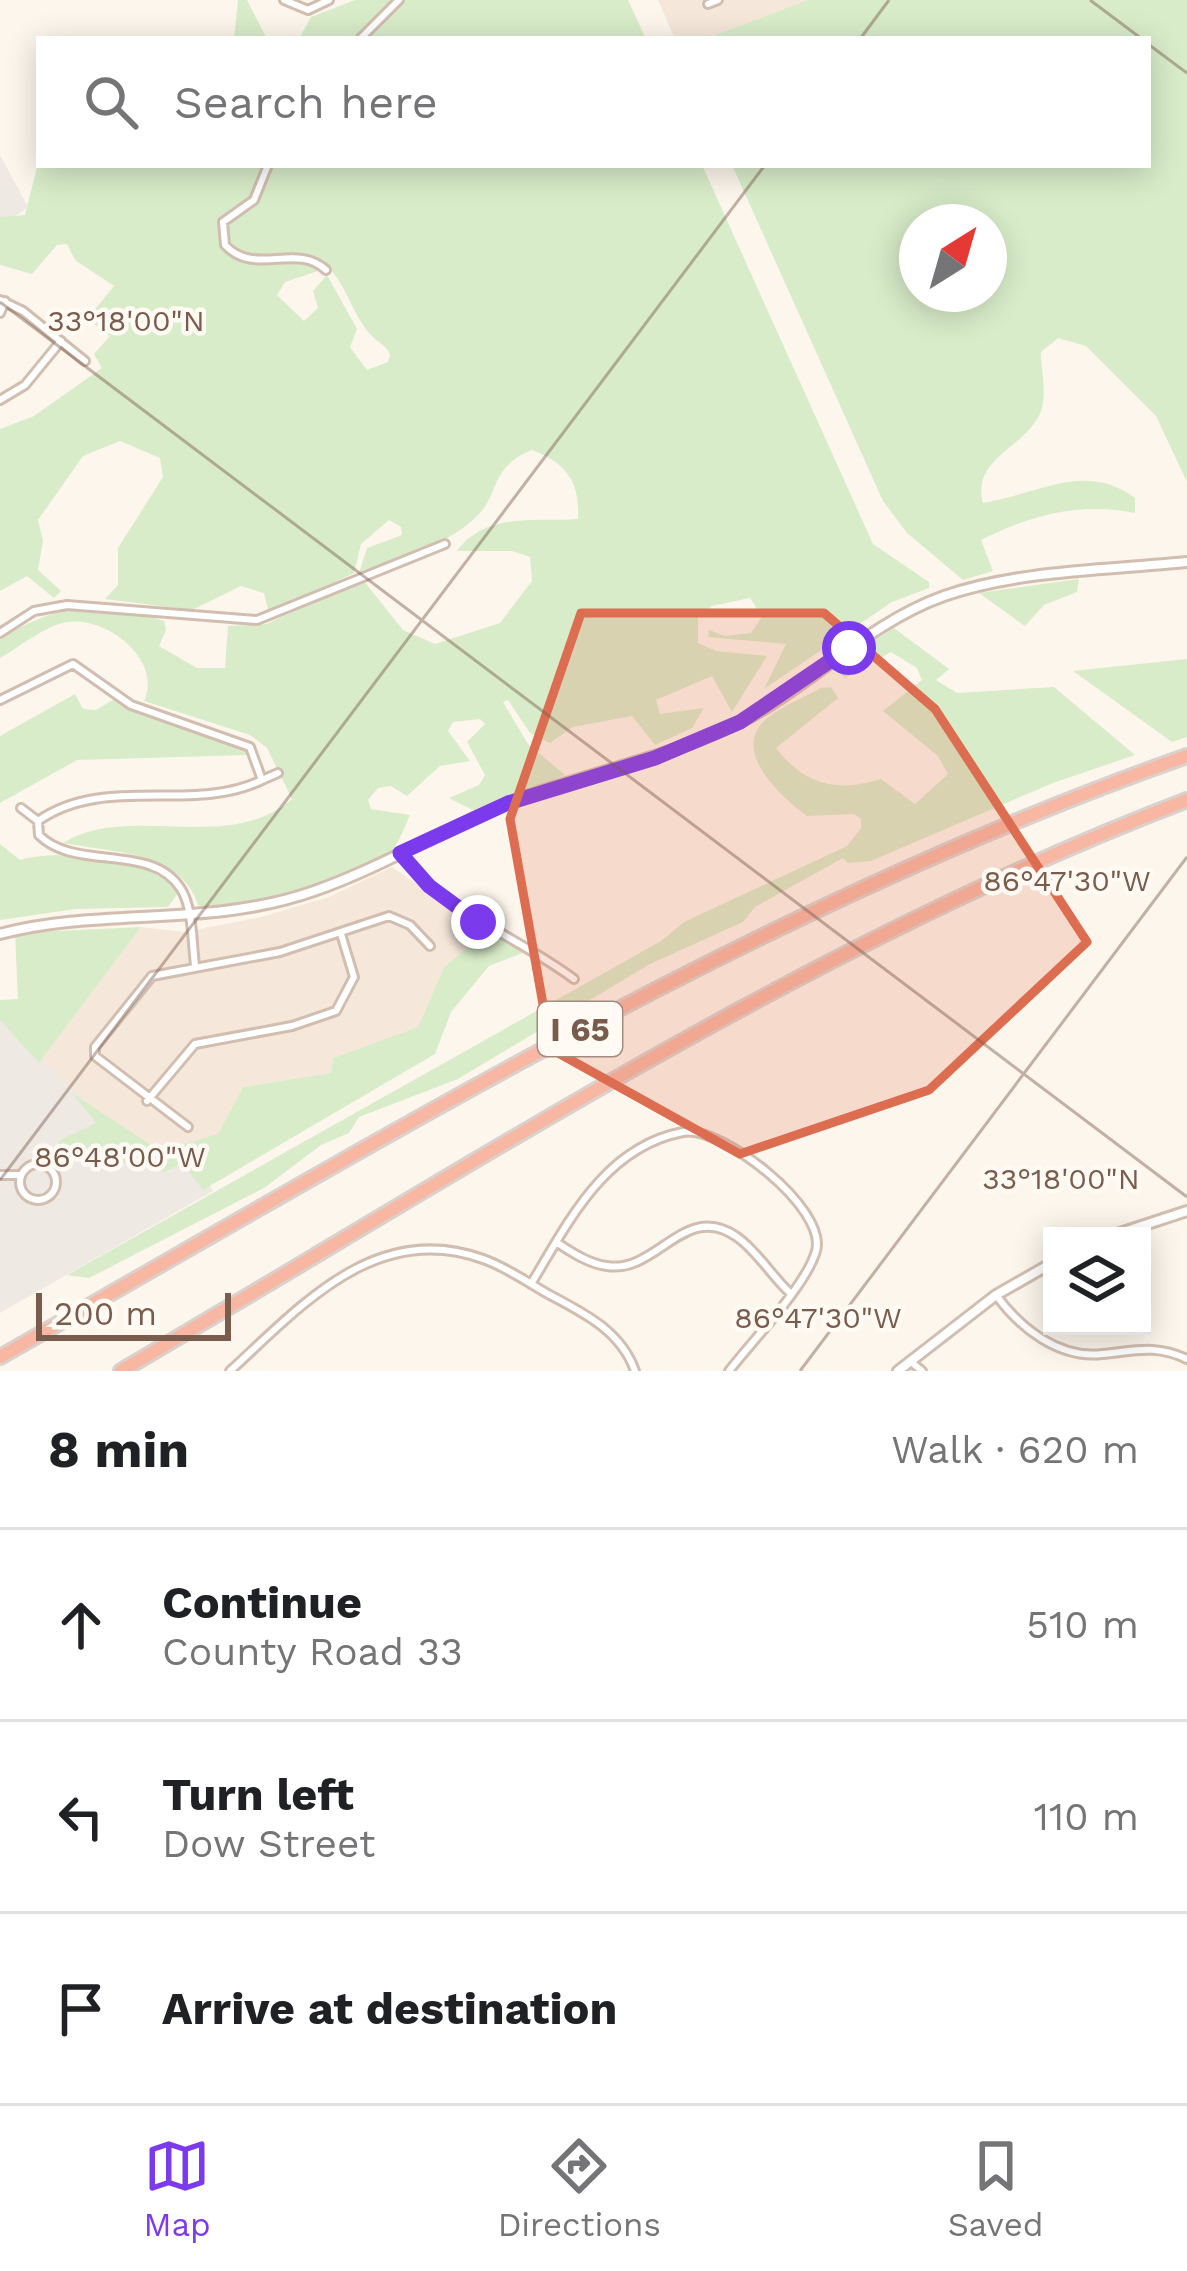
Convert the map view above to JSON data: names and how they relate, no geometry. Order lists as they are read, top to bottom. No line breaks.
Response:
{"streets":{"highway":["I 65"]},"scale_bar":"200 m","north":"top right","page":{"search":"Search here","scale":"200 m","heading":["8 min","Walk · 620 m"],"list":[["Continue","County Road 33","510 m"],["Turn left","Dow Street","110 m"],"Arrive at destination"],"nav":["Map","Directions","Saved"]},"coordinates":["33°18'00\"N","86°47'30\"W","86°48'00\"W"]}
